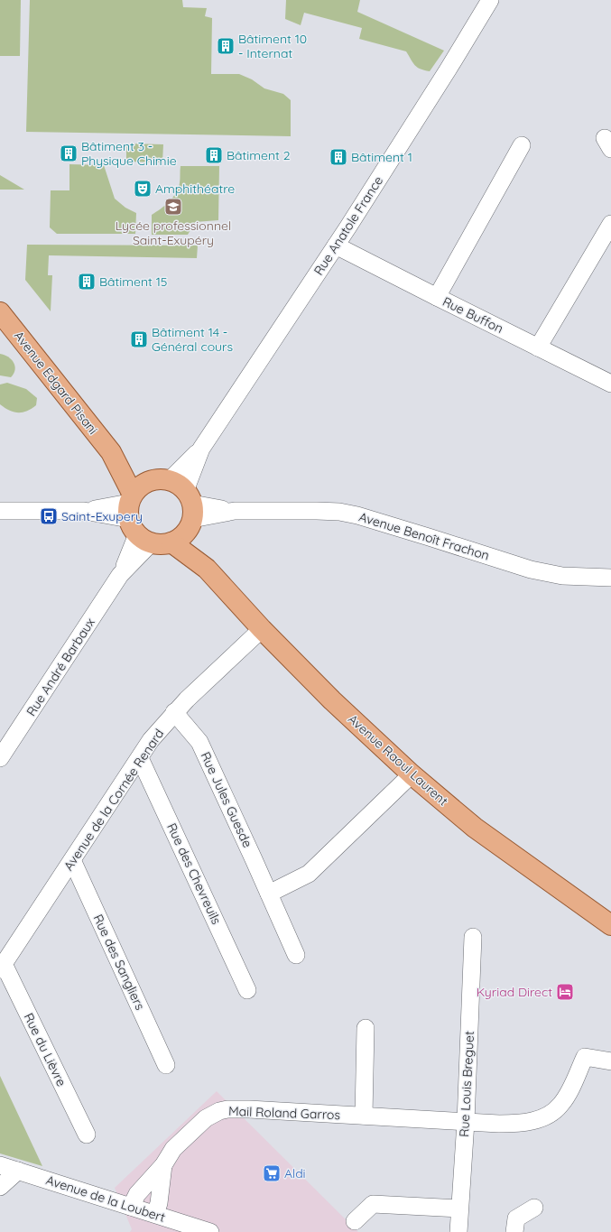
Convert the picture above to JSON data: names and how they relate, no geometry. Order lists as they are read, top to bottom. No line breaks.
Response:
{"streets":{"main road":["Avenue Edgard Pisani","Avenue Raoul Laurent"],"street":["Rue Anatole France","Rue Buffon","Avenue Benoît Frachon","Rue André Barbaux","Avenue de la Cornée Renard","Rue Jules Guesde","Rue des Chevreuils","Rue des Sangliers","Rue du Lièvre","Rue Louis Breguet","Mail Roland Garros","Avenue de la Loubert"]},"crossings":[["Rue Anatole France","Rue Buffon"],["Rue Anatole France","Avenue Benoît Frachon"],["Rue Anatole France","Avenue Raoul Laurent"],["Avenue Edgard Pisani","Rue André Barbaux"],["Avenue Benoît Frachon","Avenue Raoul Laurent"],["Avenue Raoul Laurent","Avenue de la Cornée Renard"],["Avenue de la Cornée Renard","Rue Jules Guesde"],["Avenue de la Cornée Renard","Rue des Chevreuils"],["Avenue de la Cornée Renard","Rue des Sangliers"],["Avenue de la Cornée Renard","Rue du Lièvre"],["Rue Louis Breguet","Mail Roland Garros"],["Mail Roland Garros","Avenue de la Loubert"]],"places":{"building":["Bâtiment 10 - Internat","Bâtiment 3 - Physique Chimie","Bâtiment 2","Bâtiment 1","Bâtiment 15","Bâtiment 14 - Général cours"],"theatre":["Amphithéatre"],"school or university":["Lycée professionnel Saint-Exupéry"],"bus stop":["Saint-Exupery"],"hotel":["Kyriad Direct"],"supermarket":["Aldi"]}}
